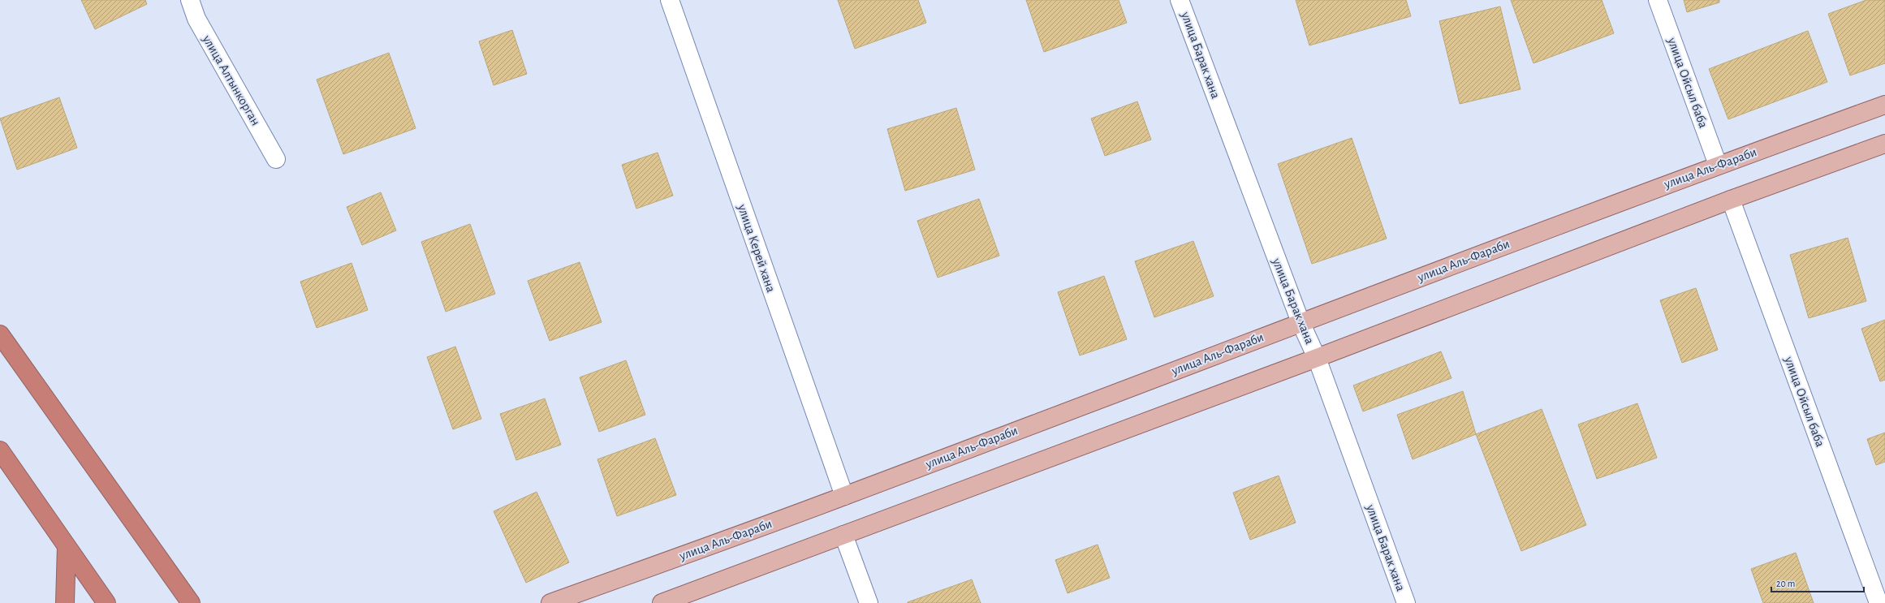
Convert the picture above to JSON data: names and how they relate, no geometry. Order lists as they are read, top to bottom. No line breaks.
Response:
{"streets":{"main road":["улица Аль-Фараби"],"street":["улица Барак хана","улица Алтынкорган","улица Ойсыл баба","улица Керей хана"]},"crossings":[["улица Барак хана","улица Аль-Фараби"],["улица Ойсыл баба","улица Аль-Фараби"],["улица Аль-Фараби","улица Керей хана"]],"scale_bar":"20 m"}
